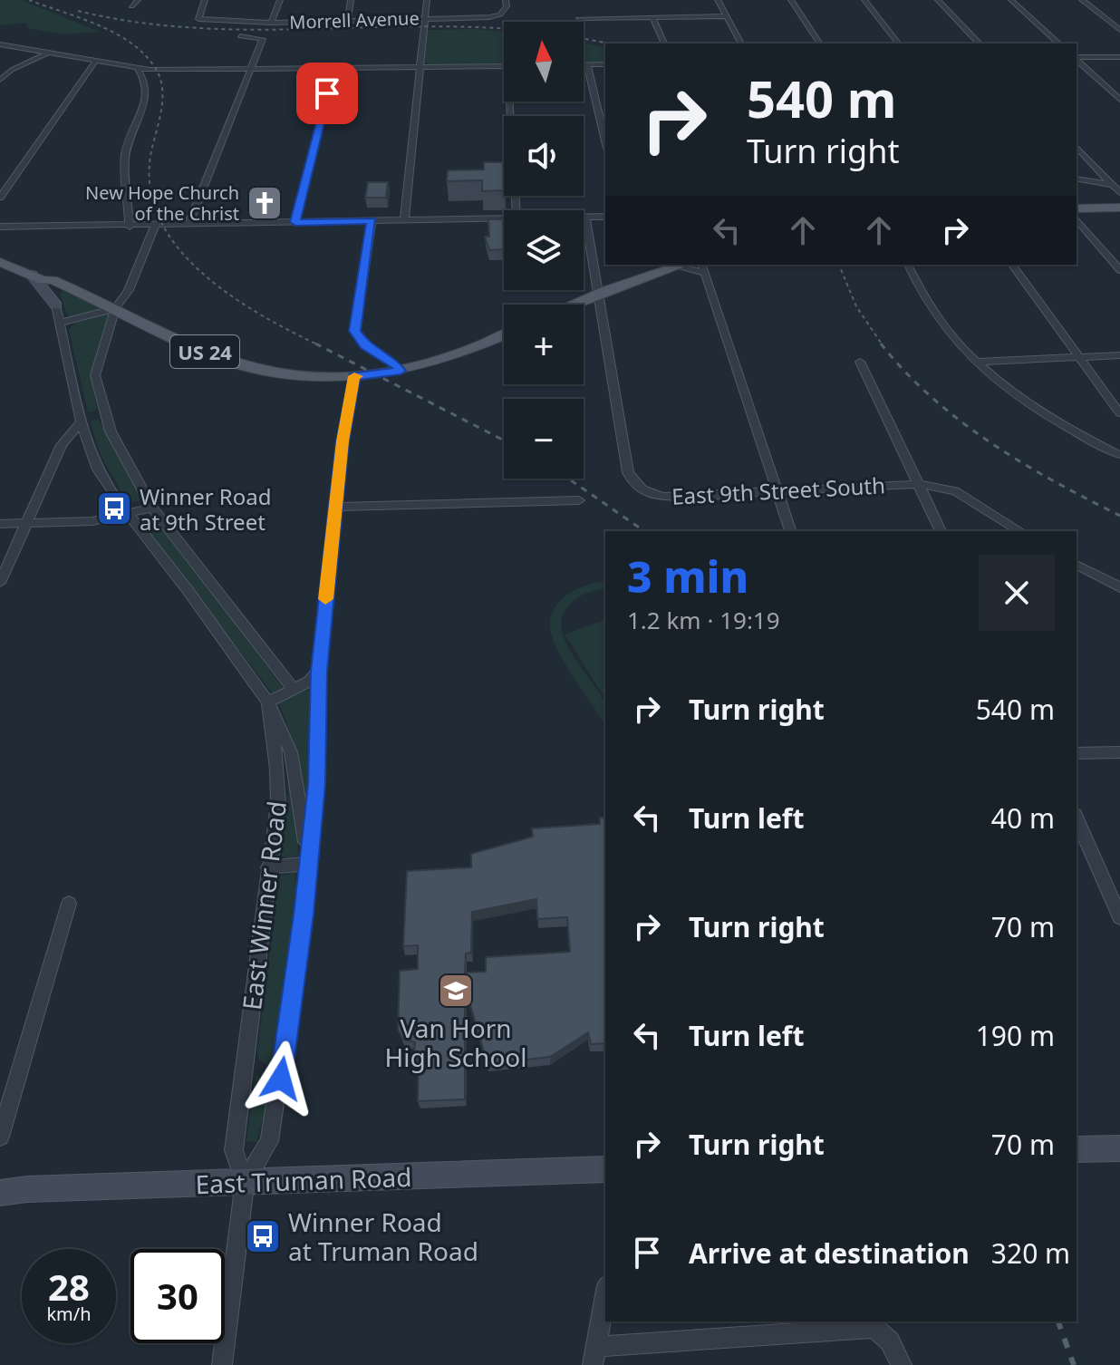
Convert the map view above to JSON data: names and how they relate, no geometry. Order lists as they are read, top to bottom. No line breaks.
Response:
{"streets":{"main road":["US 24","East Winner Road","East Truman Road"],"street":["Morrell Avenue","East 9th Street South"]},"crossings":[["US 24","East Winner Road"],["East Winner Road","East Truman Road"]],"places":{"church":["New Hope Church of the Christ"],"bus stop":["Winner Road at 9th Street","Winner Road at Truman Road"],"school or university":["Van Horn High School"]},"north":"top","page":{"map_buttons":["+","−"],"turn":["540 m","Turn right"],"heading":["3 min","1.2 km · 19:19"],"list":[{"name":"Turn right","value":"540 m"},{"name":"Turn left","value":"40 m"},{"name":"Turn right","value":"70 m"},{"name":"Turn left","value":"190 m"},{"name":"Turn right","value":"70 m"},{"name":"Arrive at destination","value":"320 m"}],"speed":"28 km/h","limit":"30"}}
